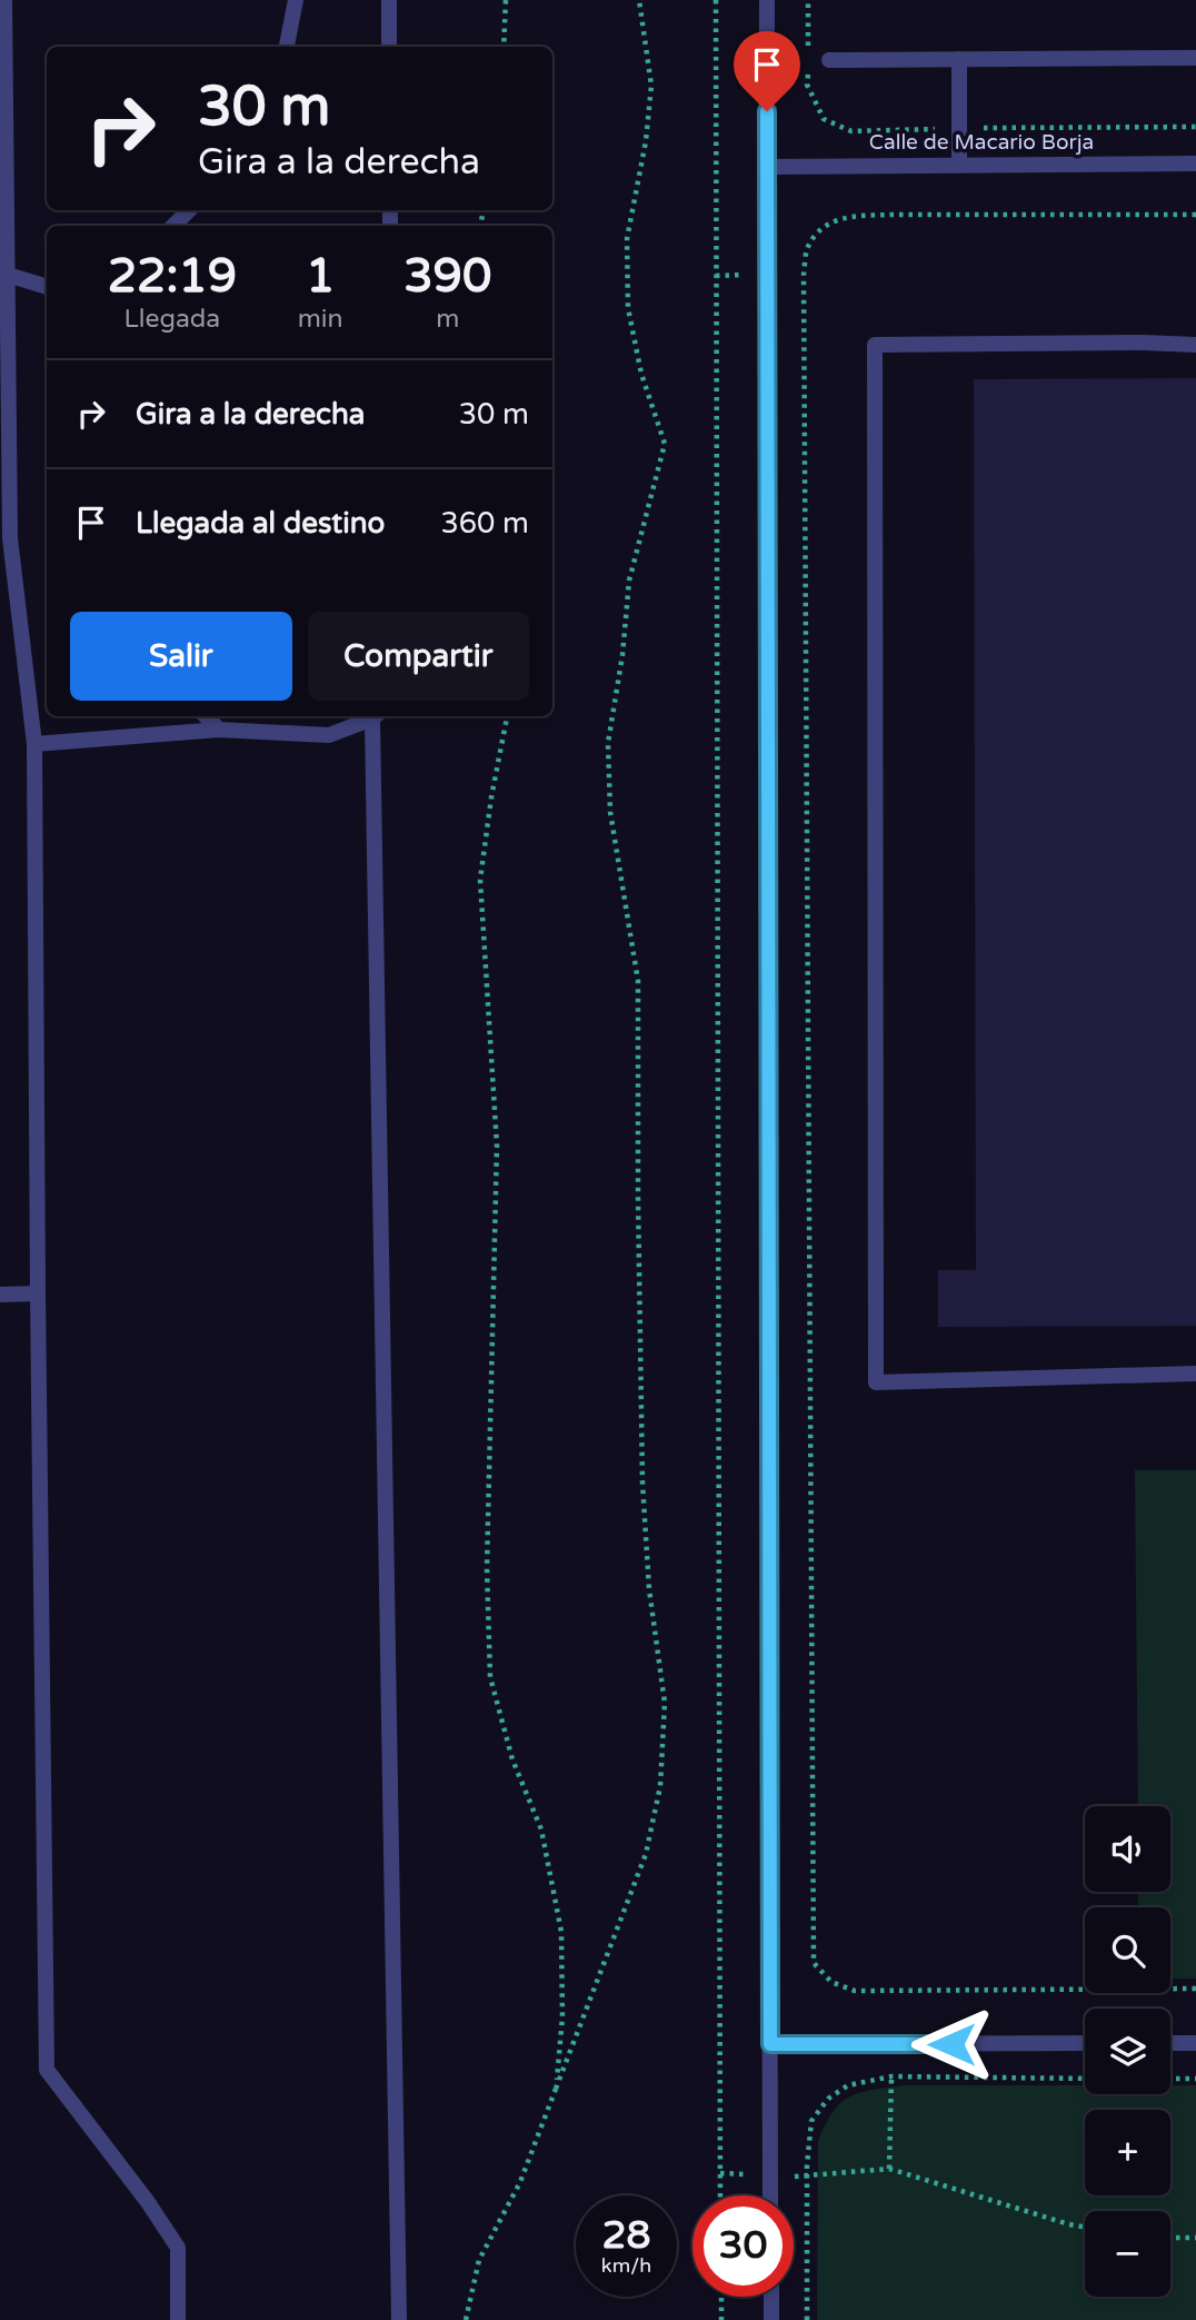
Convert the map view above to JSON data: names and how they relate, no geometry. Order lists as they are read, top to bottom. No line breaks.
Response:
{"streets":{"street":["Calle de Macario Borja"]},"page":{"turn":["30 m","Gira a la derecha"],"eta":["22:19","Llegada","1","min","390","m"],"list":[{"name":"Gira a la derecha","value":"30 m"},{"name":"Llegada al destino","value":"360 m"}],"buttons":["Salir","Compartir"],"map_buttons":["+","−"],"speed":"28 km/h","limit":"30"}}
